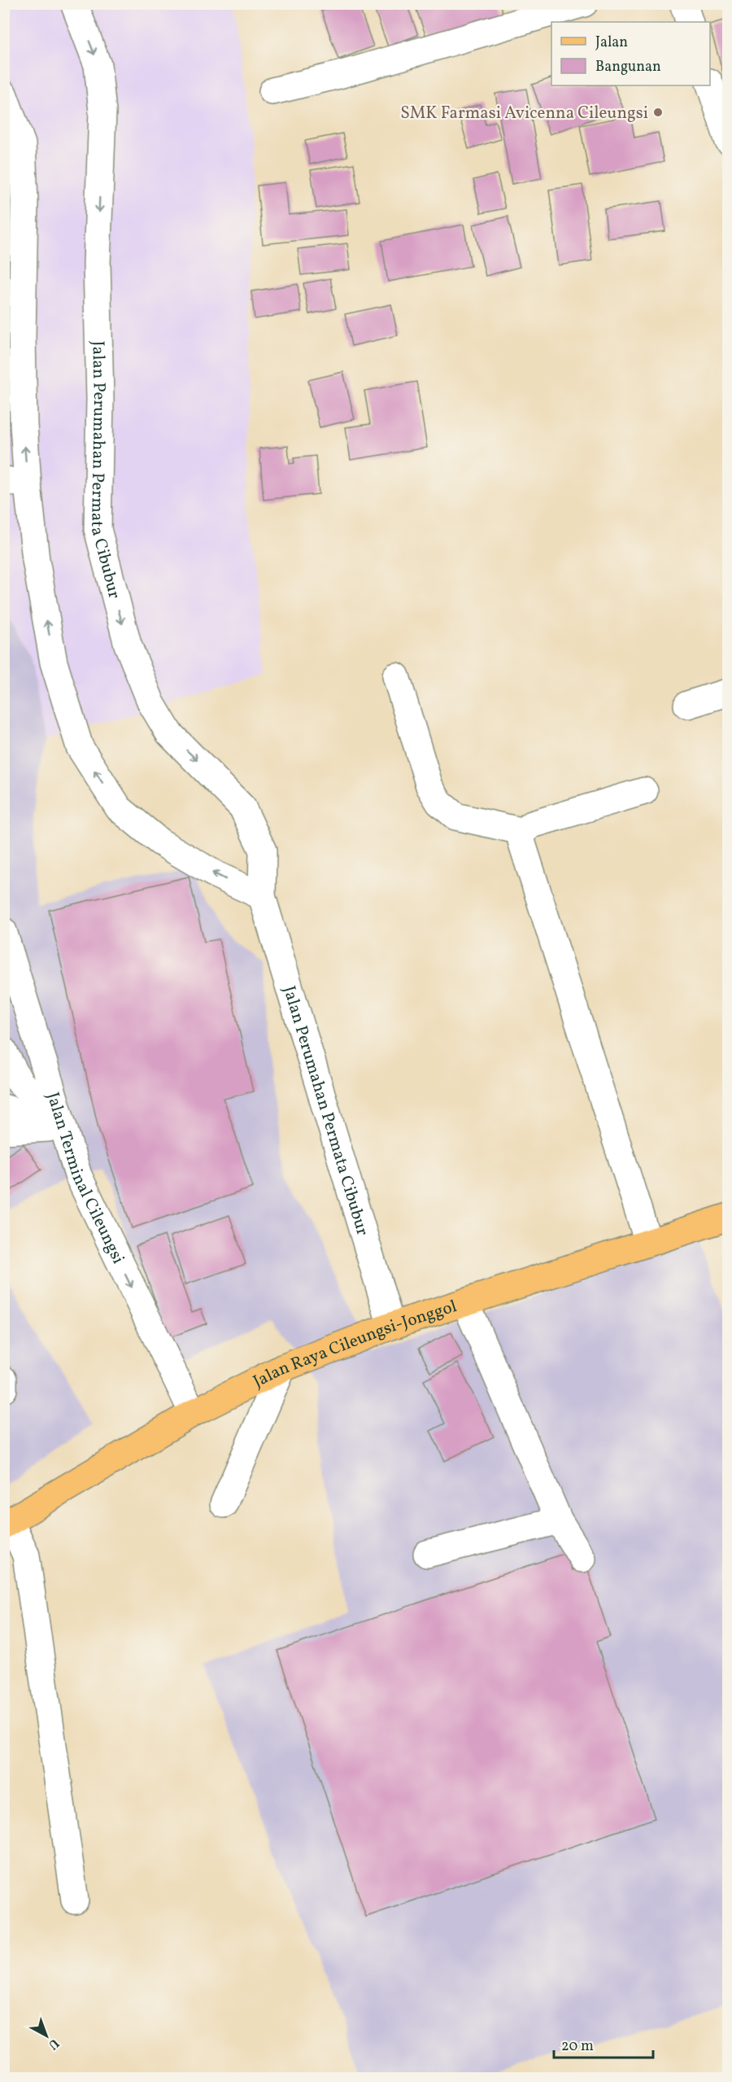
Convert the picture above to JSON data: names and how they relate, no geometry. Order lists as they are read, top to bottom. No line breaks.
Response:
{"streets":{"main road":["Jalan Raya Cileungsi-Jonggol"],"street":["Jalan Perumahan Permata Cibubur","Jalan Terminal Cileungsi"]},"crossings":[["Jalan Perumahan Permata Cibubur","Jalan Raya Cileungsi-Jonggol"],["Jalan Terminal Cileungsi","Jalan Raya Cileungsi-Jonggol"]],"one_way":["Jalan Terminal Cileungsi"],"places":["SMK Farmasi Avicenna Cileungsi"],"legend":["Jalan","Bangunan"],"scale_bar":"20 m","north":"bottom right"}
